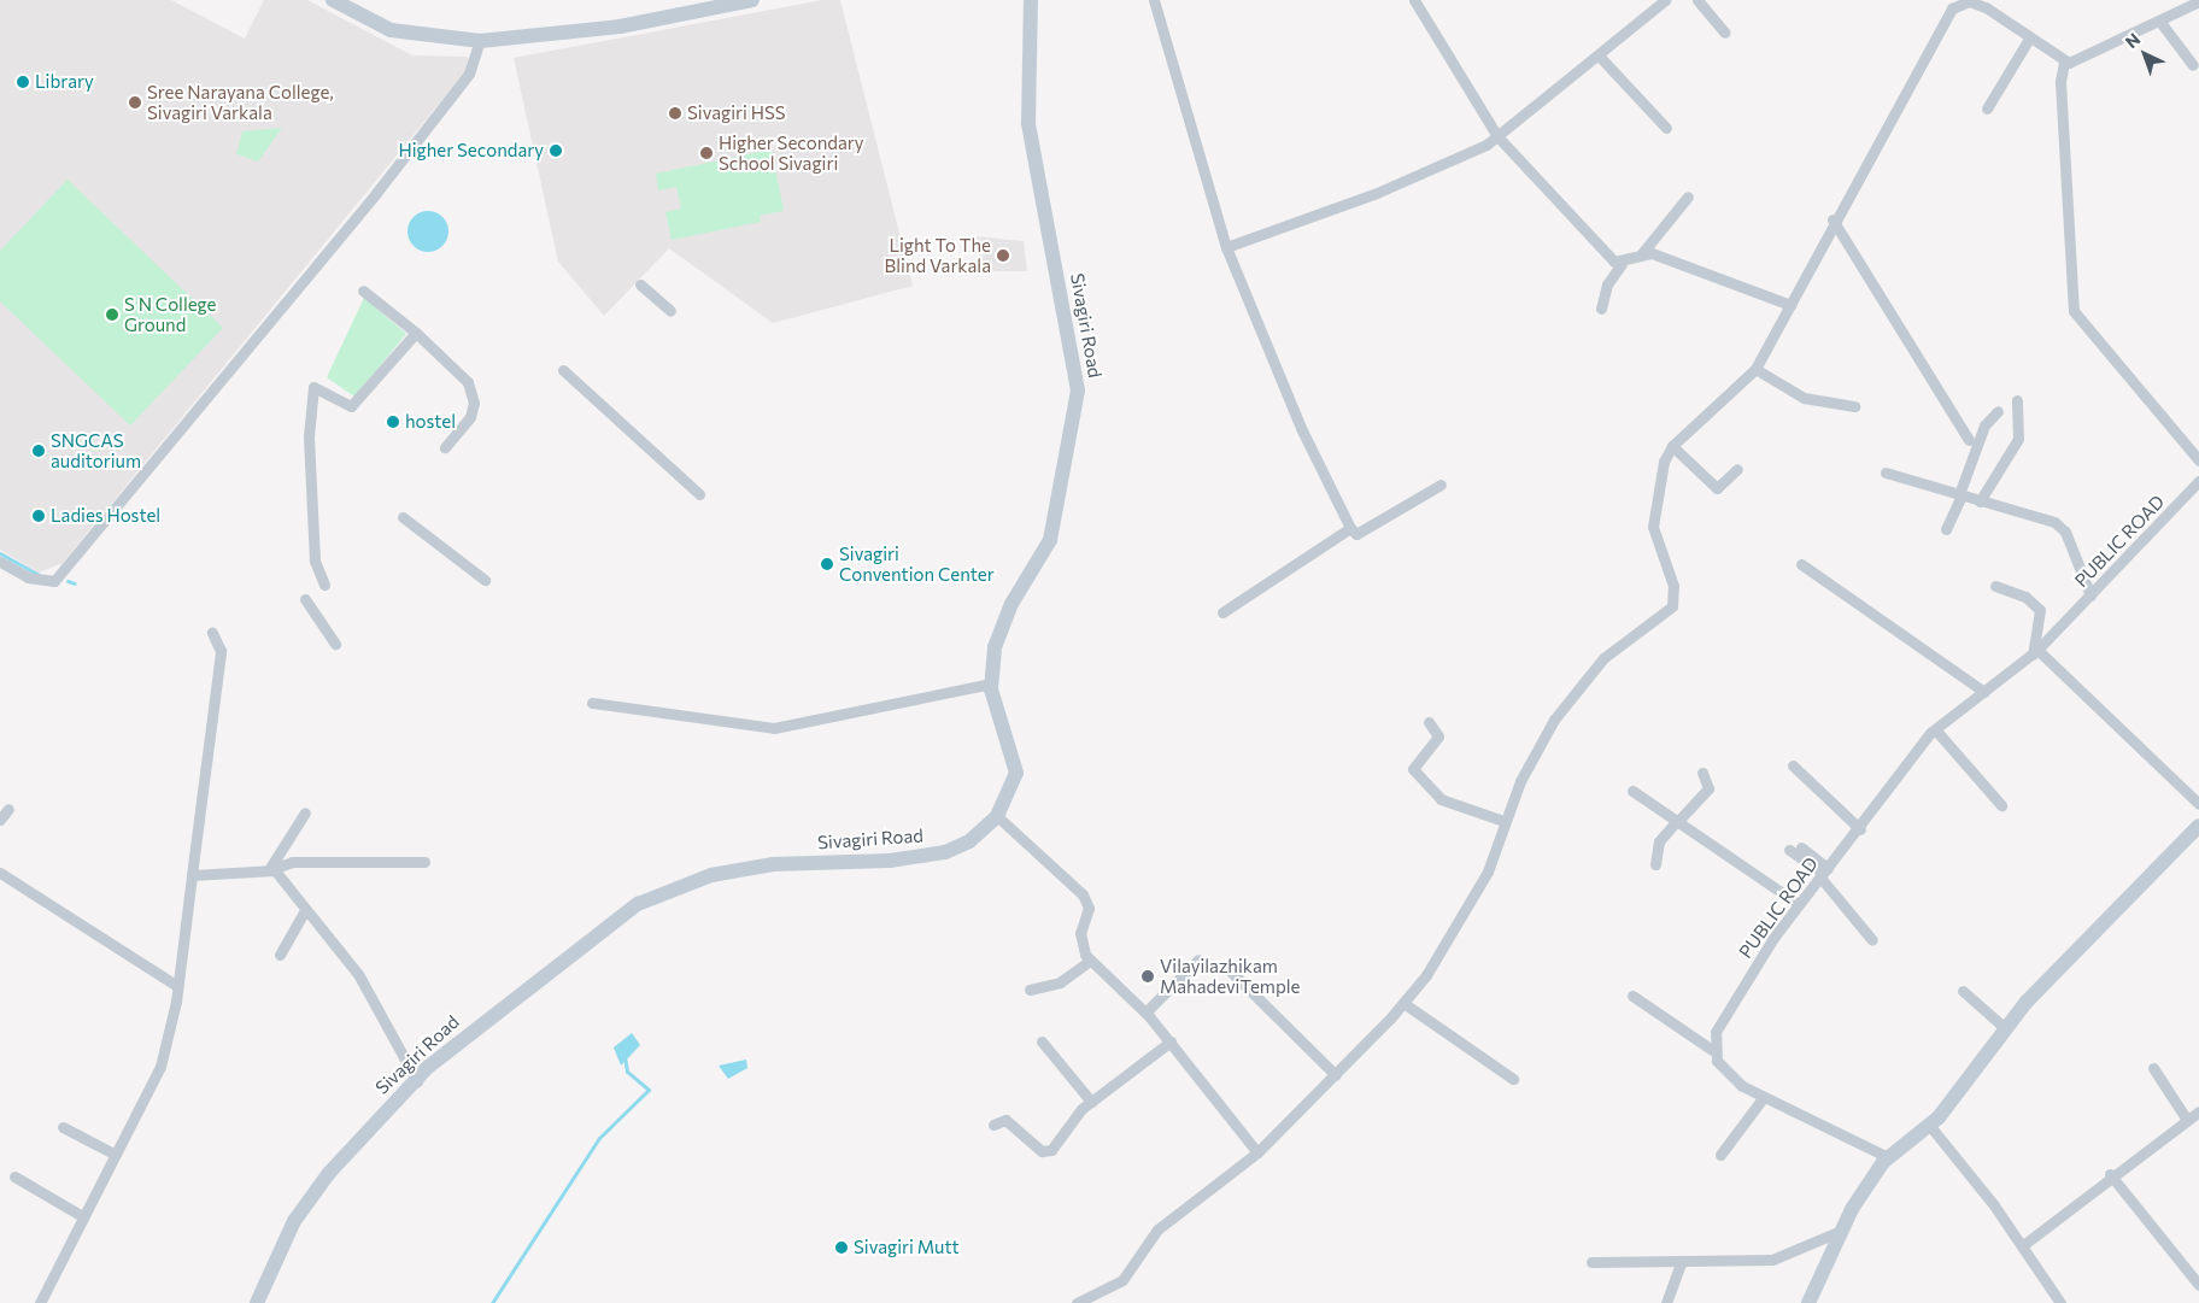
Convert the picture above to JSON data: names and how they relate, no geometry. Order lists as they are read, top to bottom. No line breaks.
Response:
{"streets":{"main road":["Sivagiri Road"],"street":["PUBLIC ROAD"]},"places":["Library","Sree Narayana College, Sivagiri Varkala","Sivagiri HSS","Higher Secondary","Higher Secondary School Sivagiri","Light To The Blind Varkala","S N College Ground","hostel","SNGCAS auditorium","Ladies Hostel","Sivagiri Convention Center","Vilayilazhikam MahadeviTemple","Sivagiri Mutt"],"north":"top left"}
